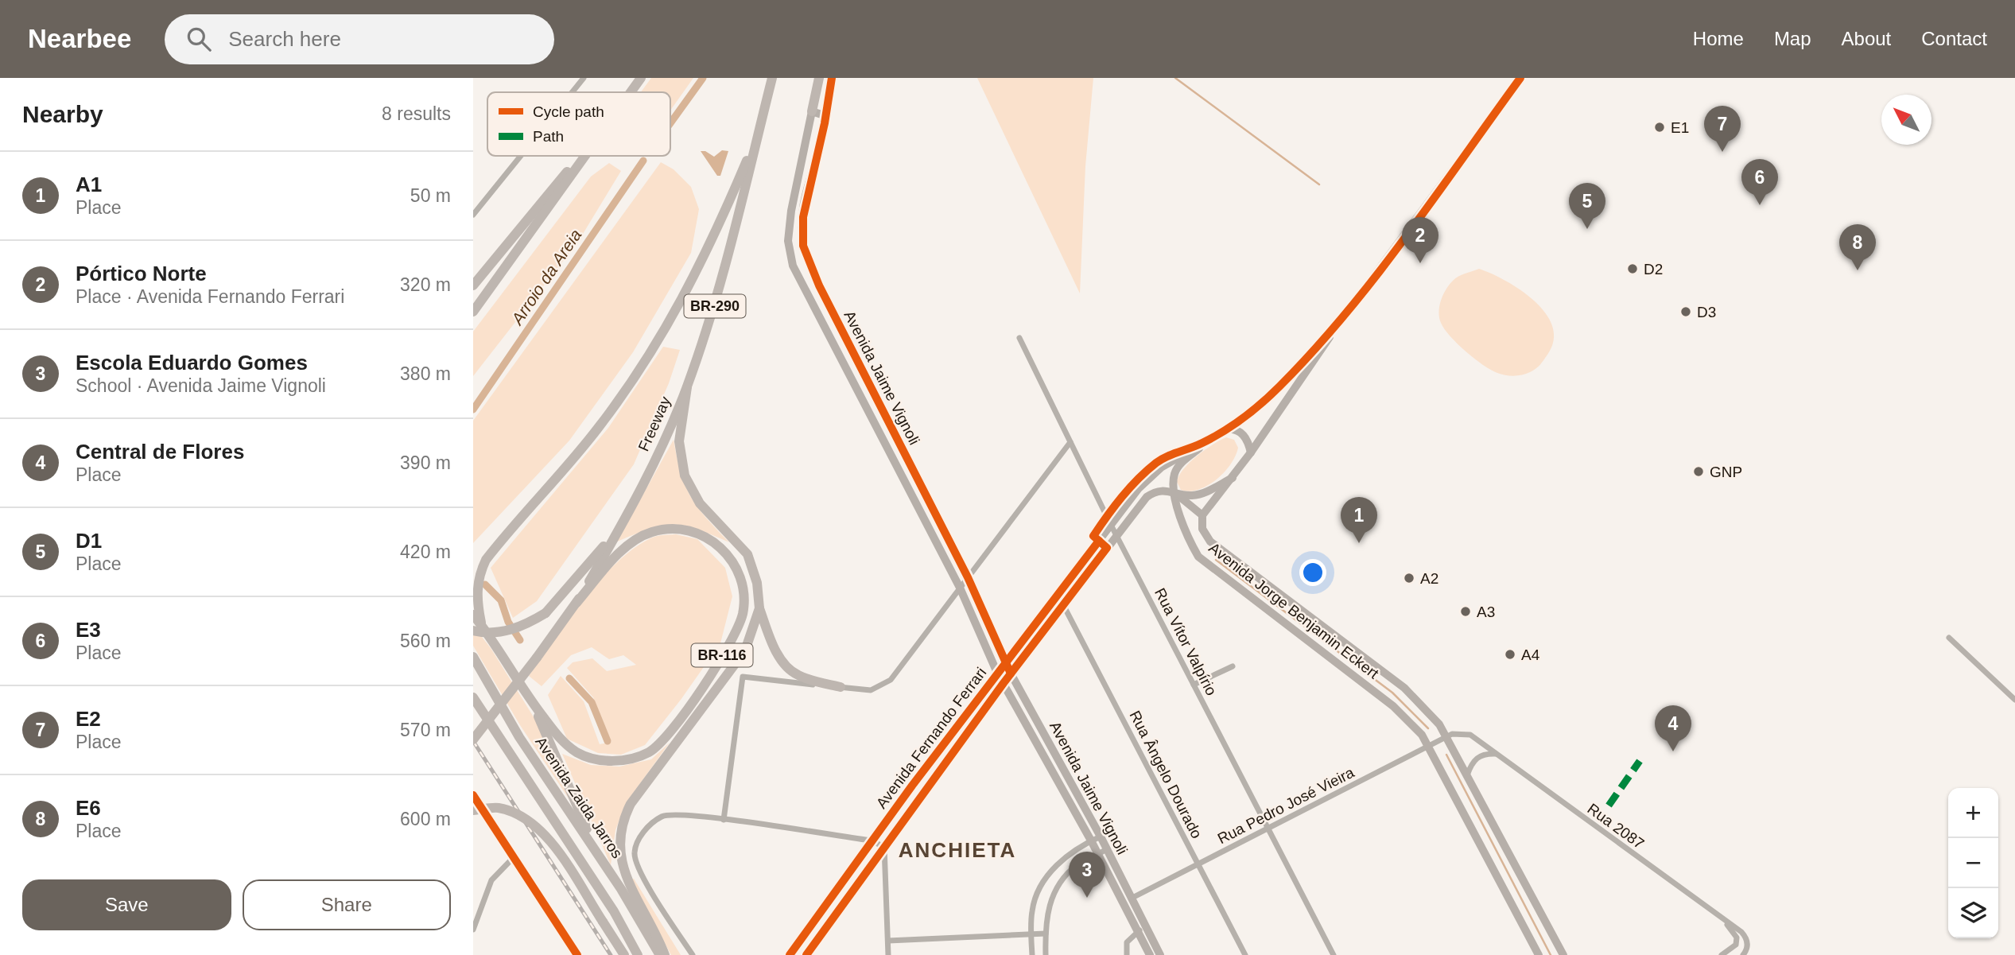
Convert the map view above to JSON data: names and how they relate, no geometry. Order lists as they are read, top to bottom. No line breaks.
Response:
{"streets":{"highway":["BR-290","Freeway","BR-116","Avenida Zaida Jarros"],"street":["Avenida Jaime Vignoli","Avenida Jorge Benjamin Eckert","Rua Vítor Valpírio","Avenida Fernando Ferrari","Rua Ângelo Dourado","Rua Pedro José Vieira","Rua 2087"]},"crossings":[["Avenida Jaime Vignoli","Avenida Fernando Ferrari"],["Avenida Jaime Vignoli","Rua Pedro José Vieira"],["Freeway","BR-116"],["Avenida Jorge Benjamin Eckert","Avenida Fernando Ferrari"],["Avenida Jorge Benjamin Eckert","Rua Pedro José Vieira"],["Avenida Jorge Benjamin Eckert","Rua 2087"],["Rua Vítor Valpírio","Avenida Fernando Ferrari"],["Rua Vítor Valpírio","Rua Pedro José Vieira"],["Avenida Fernando Ferrari","Rua Ângelo Dourado"],["Rua Ângelo Dourado","Rua Pedro José Vieira"],["Rua Pedro José Vieira","Rua 2087"]],"districts":["ANCHIETA"],"water":["Arroio da Areia"],"places":["E1","D2","D3","GNP","A2","A3","A4"],"legend":["Cycle path","Path"],"north":"top left","page":{"header":"Nearbee","search":"Search here","nav":["Home","Map","About","Contact"],"heading":["Nearby","8 results"],"pins":["7","6","5","2","8","1","4","3"],"list":[{"mark":"1","name":"A1","note":"Place","value":"50 m"},{"mark":"2","name":"Pórtico Norte","note":"Place · Avenida Fernando Ferrari","value":"320 m"},{"mark":"3","name":"Escola Eduardo Gomes","note":"School · Avenida Jaime Vignoli","value":"380 m"},{"mark":"4","name":"Central de Flores","note":"Place","value":"390 m"},{"mark":"5","name":"D1","note":"Place","value":"420 m"},{"mark":"6","name":"E3","note":"Place","value":"560 m"},{"mark":"7","name":"E2","note":"Place","value":"570 m"},{"mark":"8","name":"E6","note":"Place","value":"600 m"}],"map_buttons":["+","−"],"buttons":["Save","Share"]}}
